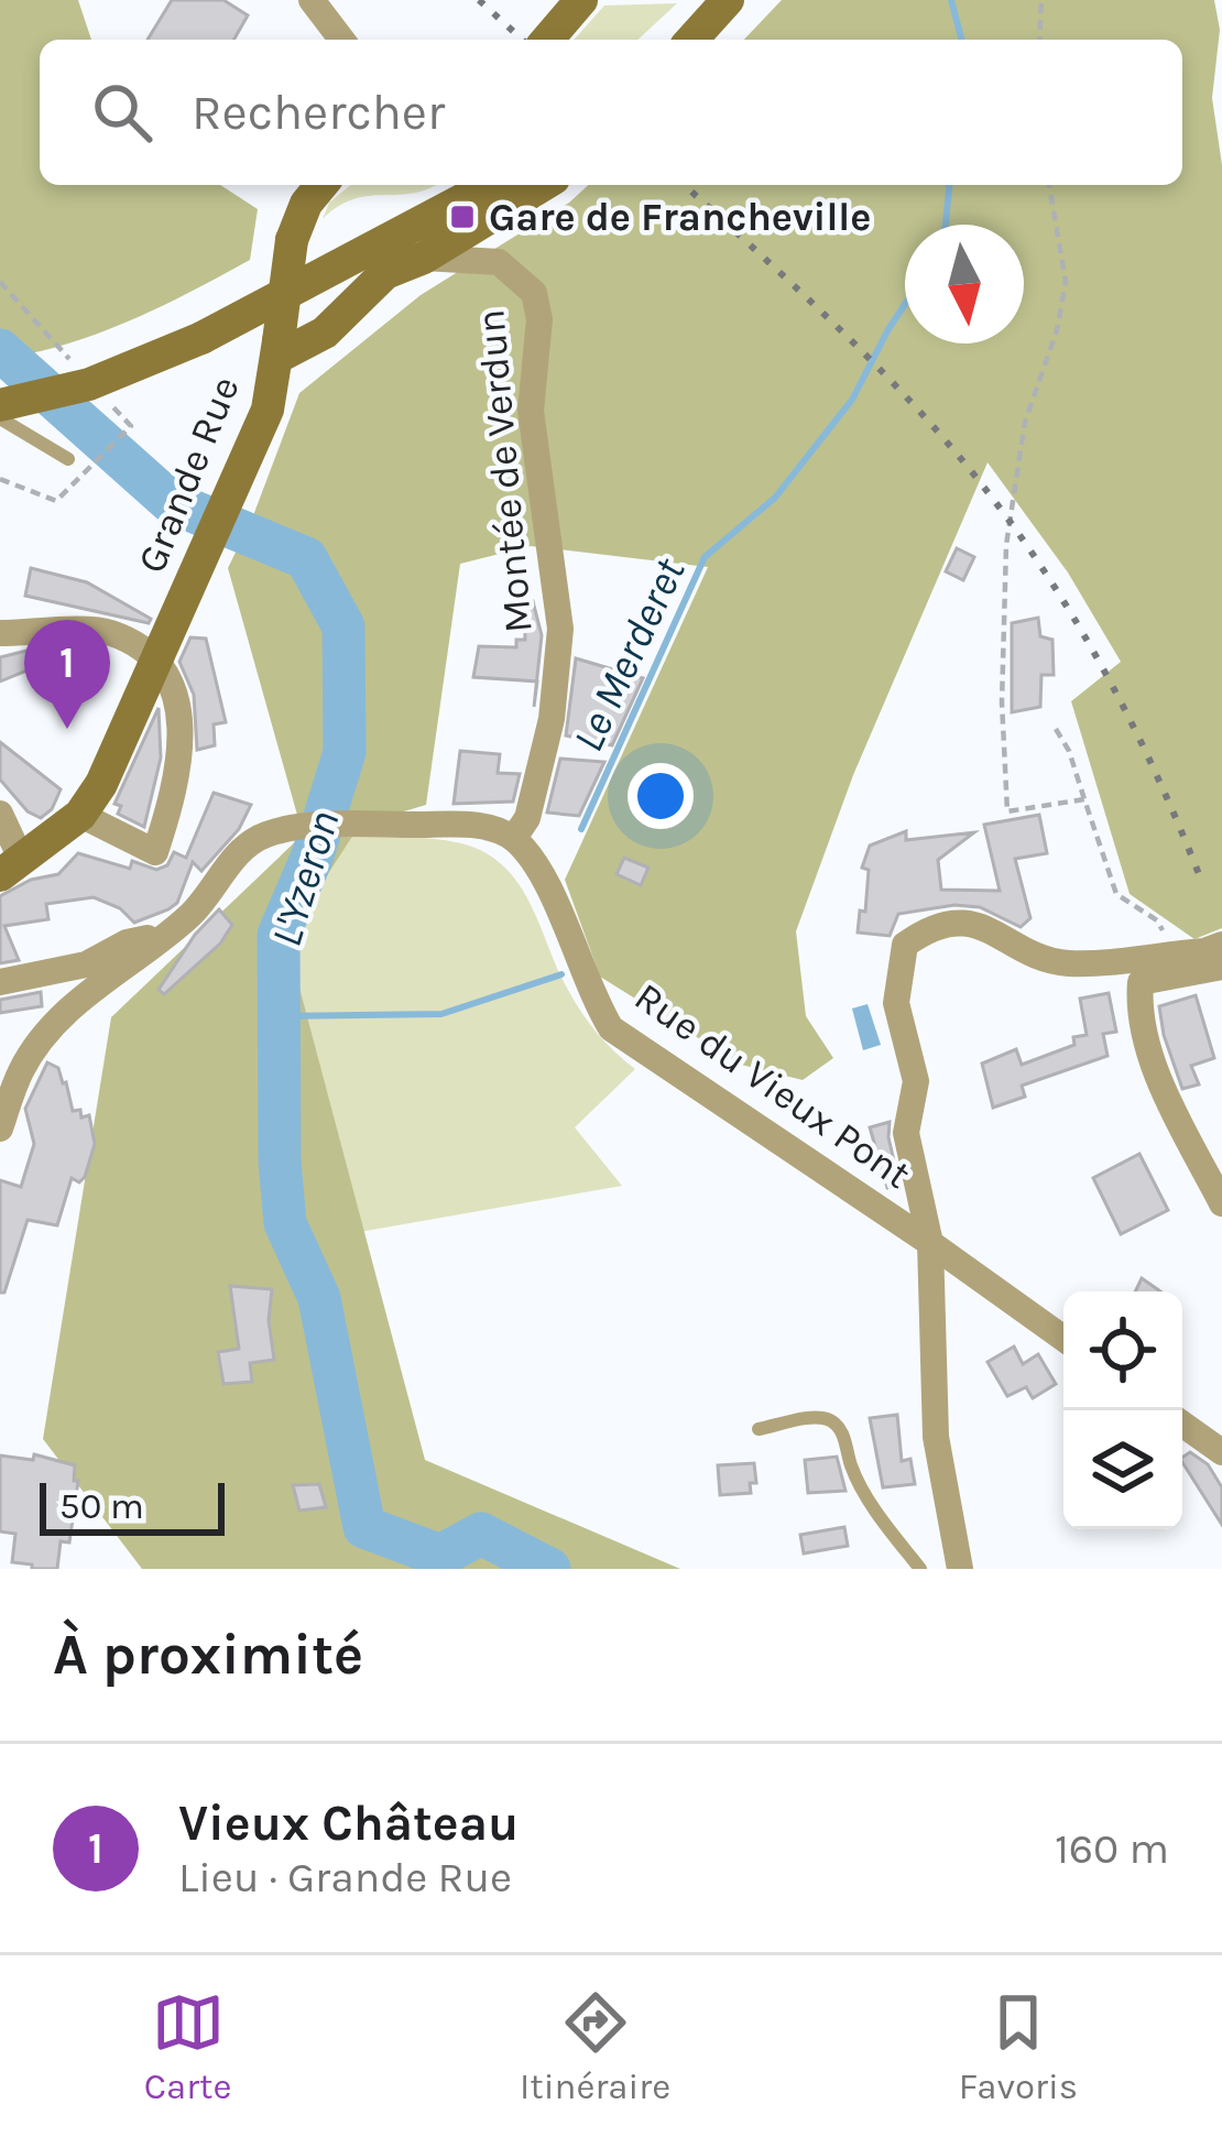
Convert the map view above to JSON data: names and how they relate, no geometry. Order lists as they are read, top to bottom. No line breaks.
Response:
{"streets":{"street":["Montée de Verdun","Grande Rue","Rue du Vieux Pont"]},"crossings":[["Montée de Verdun","Grande Rue"],["Montée de Verdun","Rue du Vieux Pont"]],"water":["Le Merderet","L'Yzeron"],"places":{"transit":["Gare de Francheville"]},"scale_bar":"50 m","north":"bottom","page":{"search":"Rechercher","pins":"1","scale":"50 m","heading":"À proximité","list":[{"mark":"1","name":"Vieux Château","note":"Lieu · Grande Rue","value":"160 m"}],"nav":["Carte","Itinéraire","Favoris"]}}
